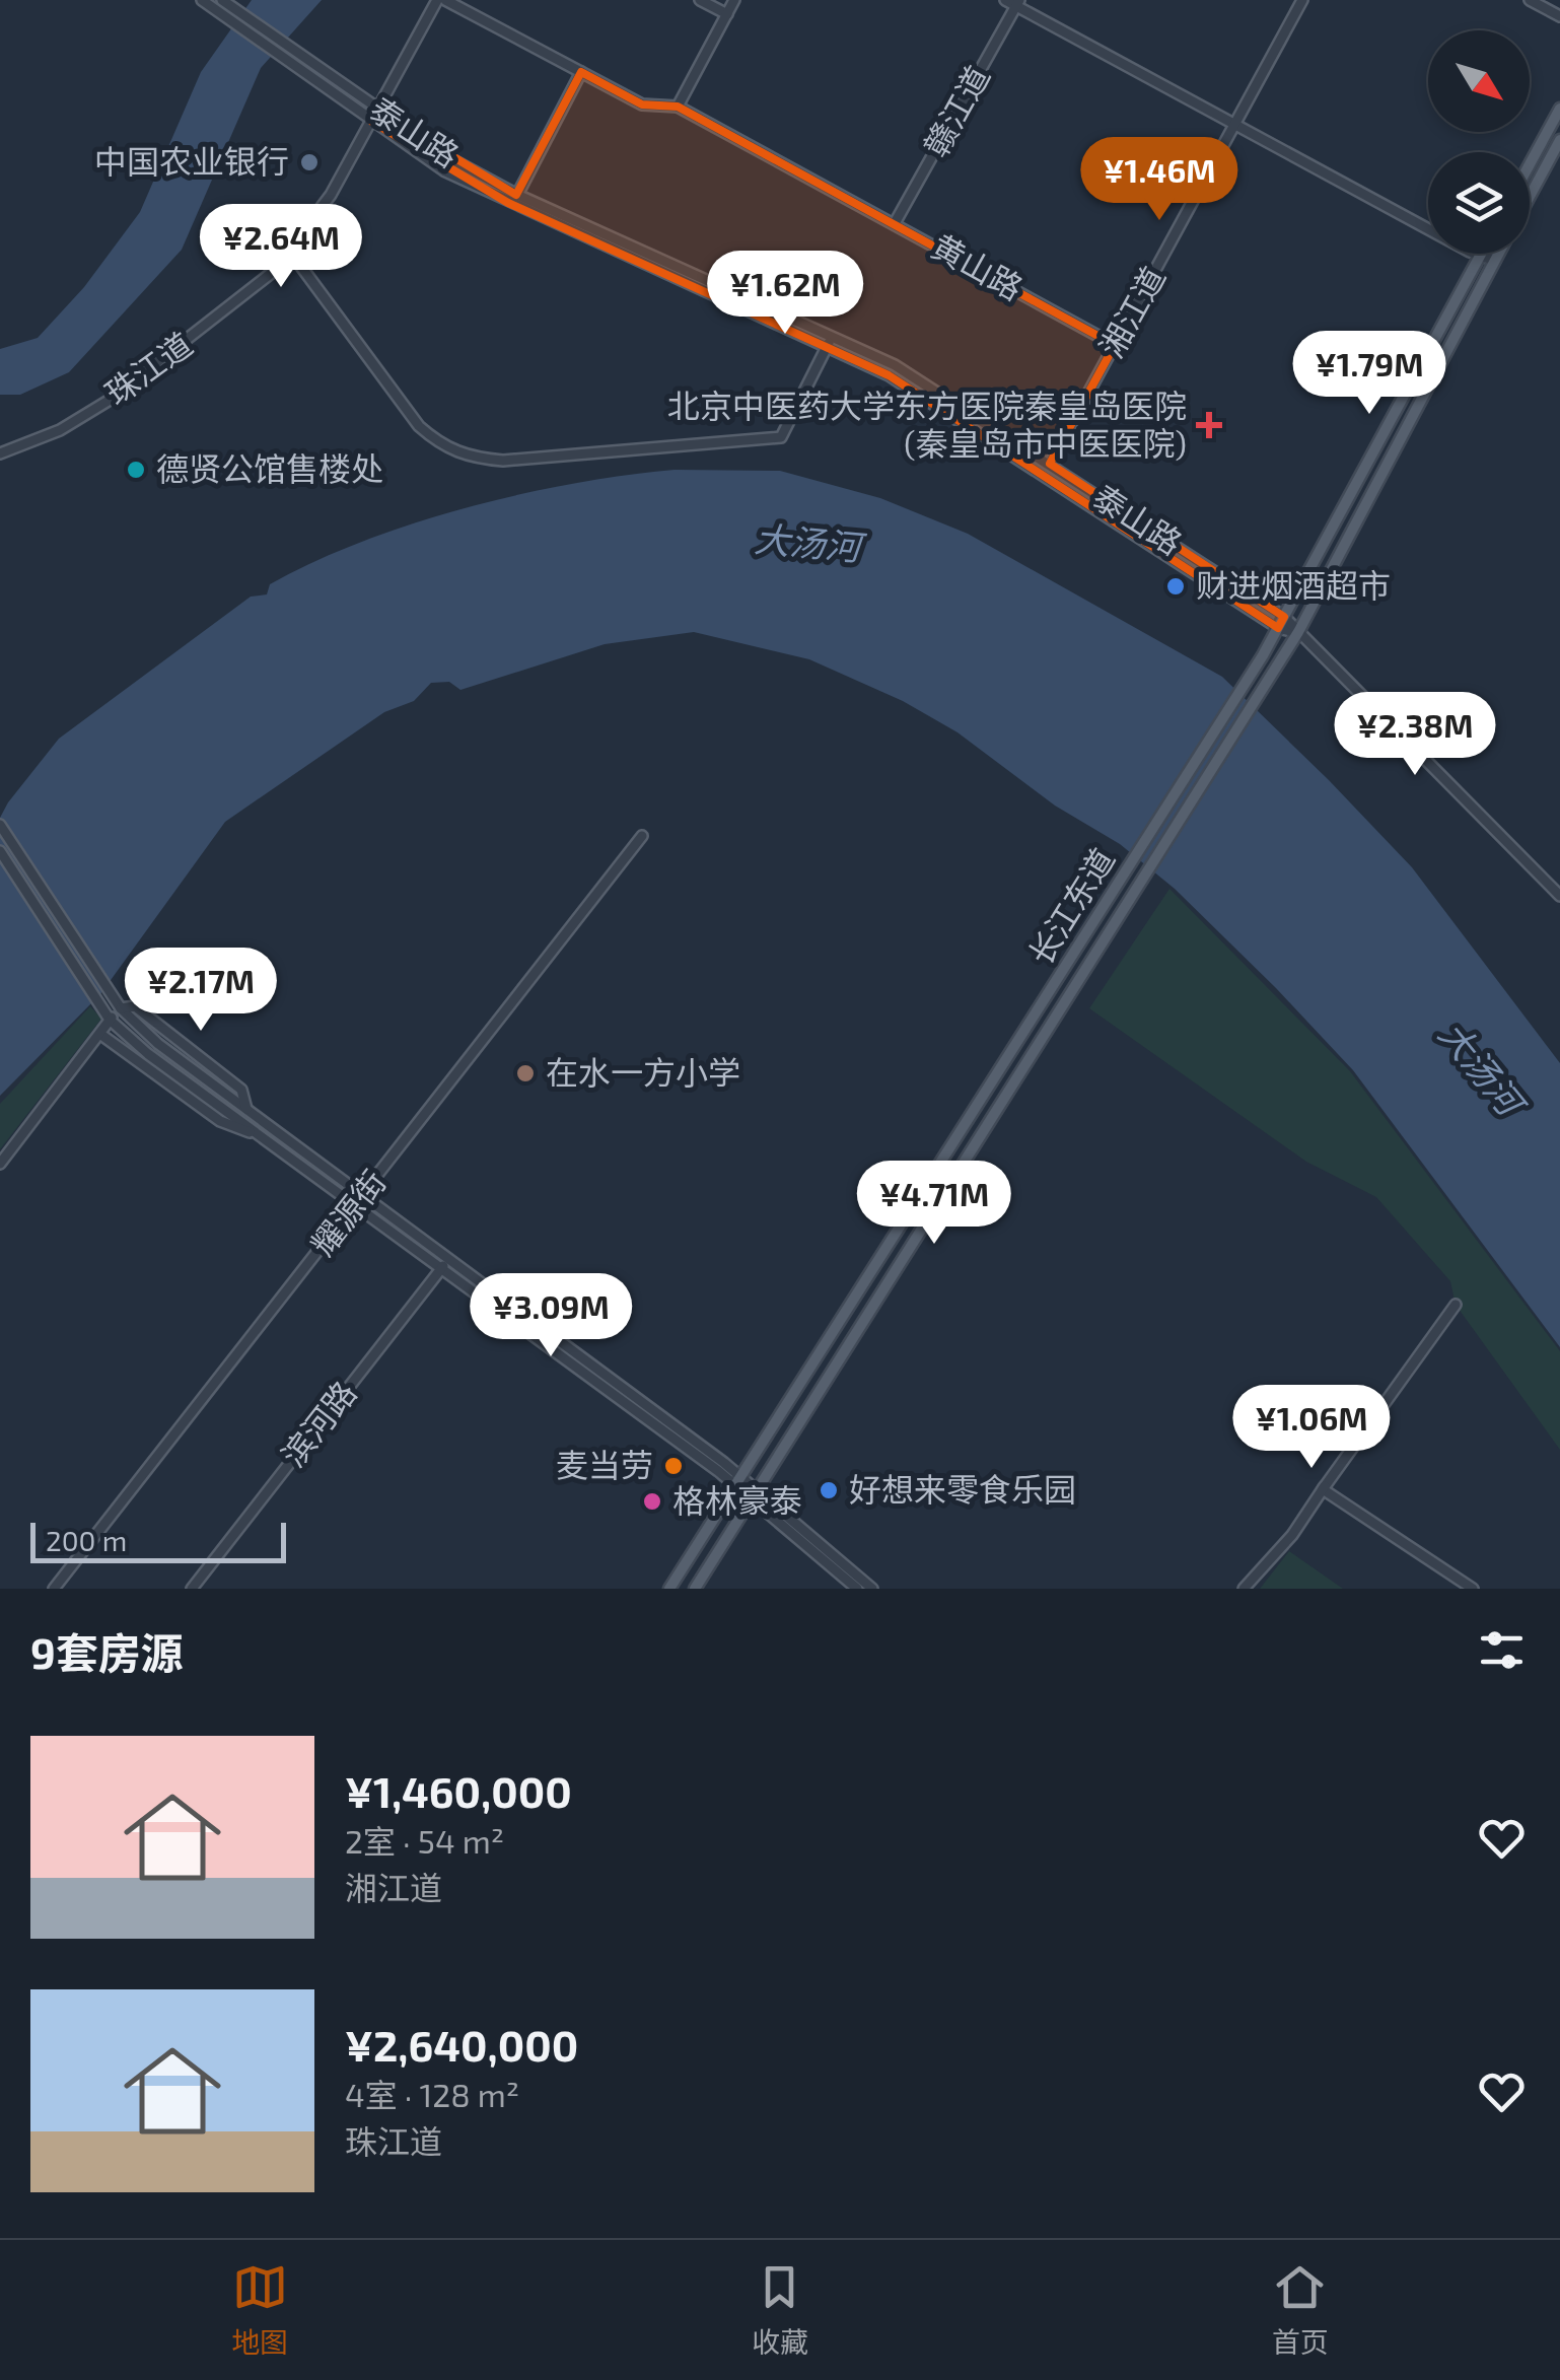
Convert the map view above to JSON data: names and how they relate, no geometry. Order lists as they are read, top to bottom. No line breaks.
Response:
{"streets":{"main road":["长江东道"],"street":["赣江道","泰山路","黄山路","湘江道","珠江道","耀源街","滨河路"]},"crossings":[["赣江道","黄山路"],["泰山路","湘江道"],["泰山路","珠江道"],["泰山路","长江东道"],["黄山路","湘江道"]],"water":["大汤河"],"places":{"other":["中国农业银行","德贤公馆售楼处","财进烟酒超市","在水一方小学","麦当劳","好想来零食乐园","格林豪泰"],"health":["北京中医药大学东方医院秦皇岛医院 (秦皇岛市中医医院)"]},"scale_bar":"200 m","north":"bottom right","page":{"price":["¥1.46M","¥2.64M","¥1.62M","¥1.79M","¥2.38M","¥2.17M","¥4.71M","¥3.09M","¥1.06M"],"scale":"200 m","heading":"9套房源","list":[{"name":"¥1,460,000","note":"2室 · 54 m² · 湘江道"},{"name":"¥2,640,000","note":"4室 · 128 m² · 珠江道"}],"tabs":["地图","收藏","首页"]}}
